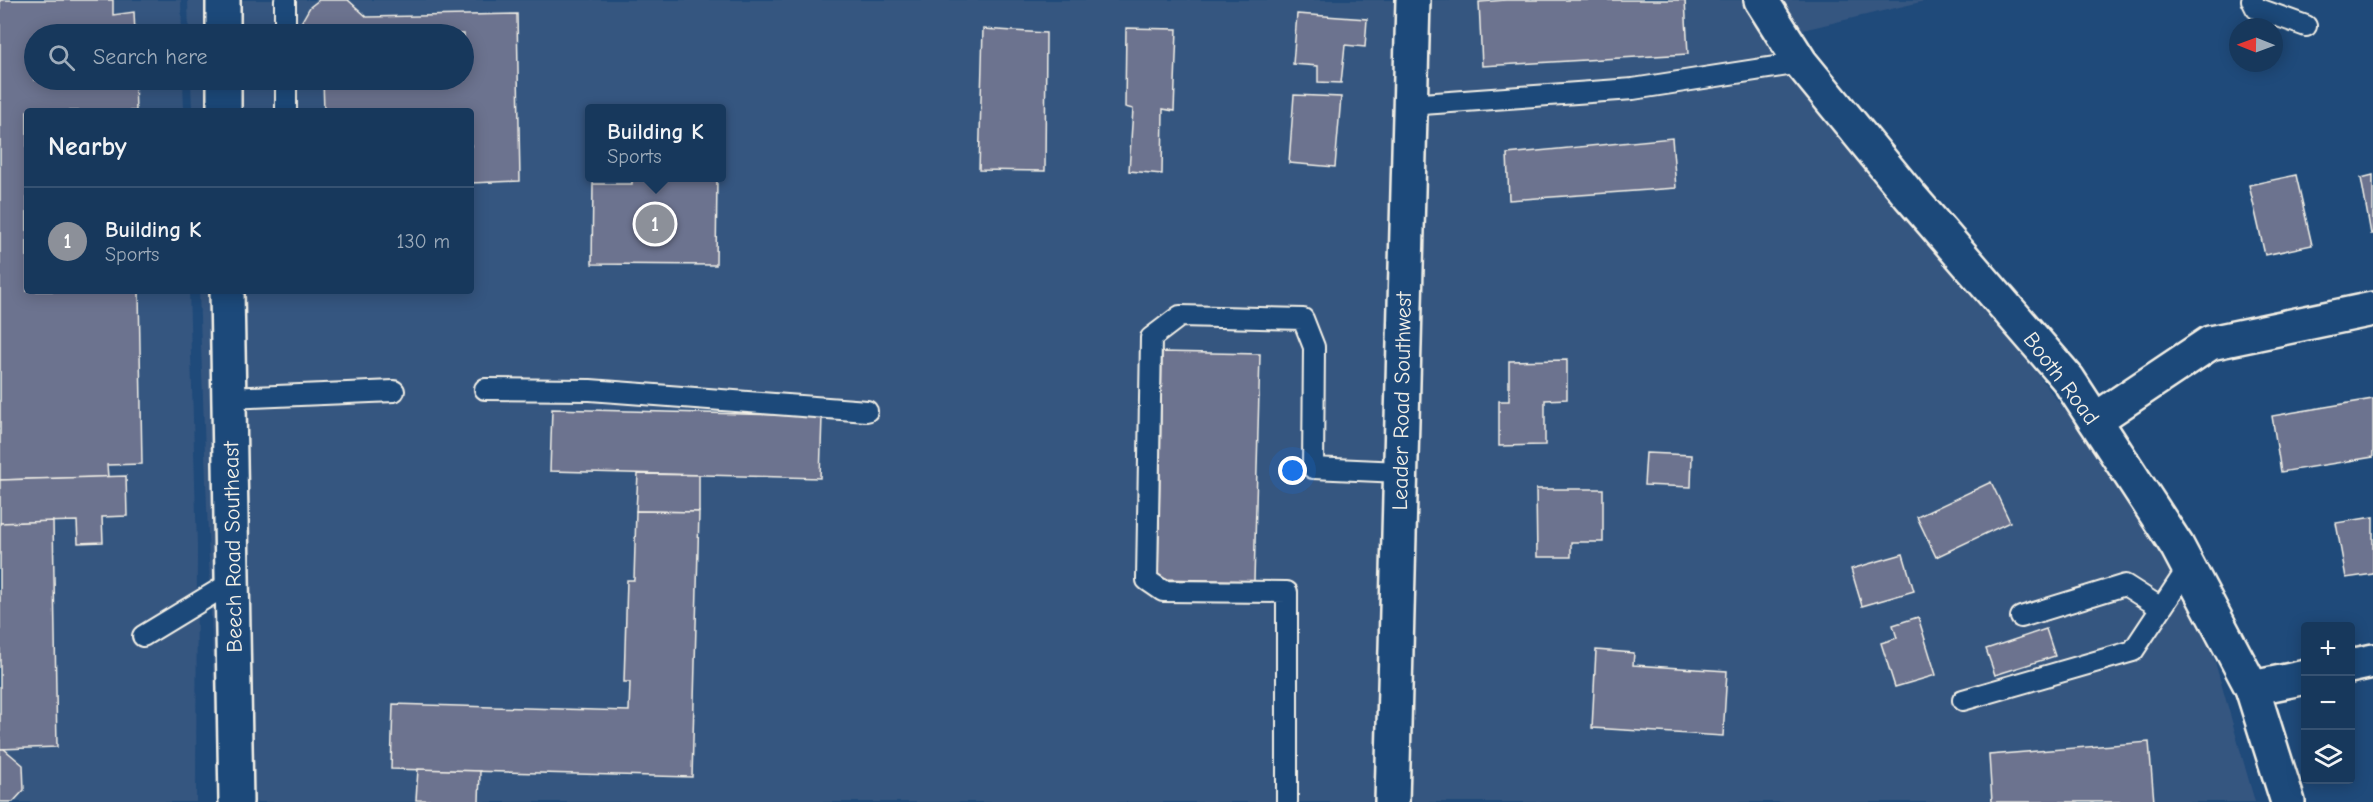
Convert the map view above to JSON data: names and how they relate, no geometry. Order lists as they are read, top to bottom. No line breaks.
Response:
{"streets":{"street":["Booth Road","Leader Road Southwest","Beech Road Southeast"]},"north":"left","page":{"search":"Search here","popup":["Building K","Sports"],"heading":"Nearby","list":[{"mark":"1","name":"Building K","note":"Sports","value":"130 m"}],"pins":"1","map_buttons":["+","−"]}}
